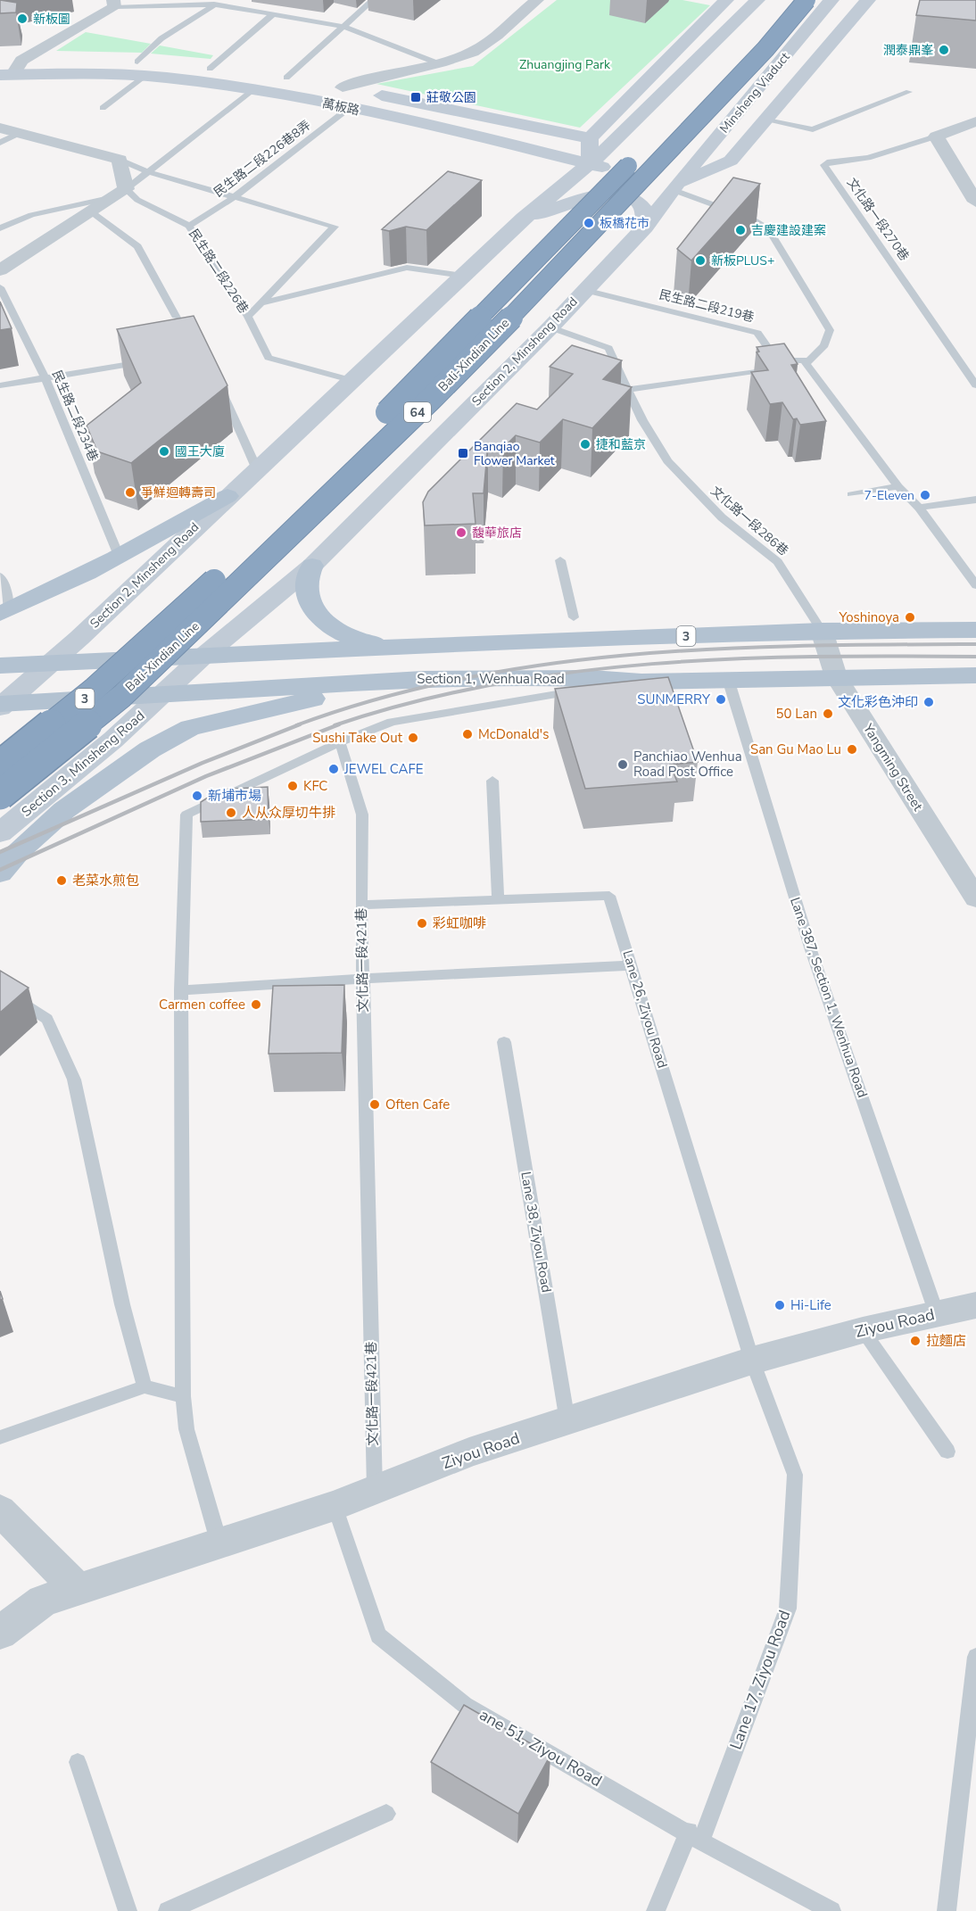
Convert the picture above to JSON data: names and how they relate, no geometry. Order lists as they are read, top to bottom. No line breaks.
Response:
{"streets":{"highway":["Bali-Xindian Line","64"],"main road":["Minsheng Viaduct","萬板路","Section 2, Minsheng Road","3","Section 1, Wenhua Road","Section 3, Minsheng Road"],"street":["Yangming Street","Ziyou Road"],"lane":["民生路二段226巷8弄","文化路一段270巷","民生路二段226巷","民生路二段219巷","民生路二段234巷","文化路一段286巷","文化路一段421巷","Lane 387, Section 1, Wenhua Road","Lane 26, Ziyou Road","Lane 38, Ziyou Road","Lane 17, Ziyou Road","ane 51, Ziyou Road"]},"crossings":[["Minsheng Viaduct","萬板路"],["Minsheng Viaduct","Section 2, Minsheng Road"],["萬板路","民生路二段226巷8弄"],["萬板路","Section 2, Minsheng Road"],["民生路二段226巷8弄","民生路二段226巷"],["民生路二段226巷","Section 2, Minsheng Road"],["民生路二段219巷","Section 2, Minsheng Road"],["Section 2, Minsheng Road","文化路一段286巷"],["Section 2, Minsheng Road","3"],["Section 2, Minsheng Road","Section 1, Wenhua Road"],["Section 2, Minsheng Road","Section 3, Minsheng Road"],["文化路一段286巷","3"],["文化路一段286巷","Yangming Street"],["3","Yangming Street"],["Section 1, Wenhua Road","Section 3, Minsheng Road"],["Section 1, Wenhua Road","Yangming Street"],["Section 1, Wenhua Road","Lane 387, Section 1, Wenhua Road"],["文化路一段421巷","Lane 26, Ziyou Road"],["文化路一段421巷","Ziyou Road"],["Lane 387, Section 1, Wenhua Road","Ziyou Road"],["Lane 26, Ziyou Road","Ziyou Road"],["Lane 26, Ziyou Road","Lane 17, Ziyou Road"],["Lane 38, Ziyou Road","Ziyou Road"],["Ziyou Road","Lane 17, Ziyou Road"],["Ziyou Road","ane 51, Ziyou Road"],["Lane 17, Ziyou Road","ane 51, Ziyou Road"]],"parks":["Zhuangjing Park"],"places":{"other":["新板圖","潤泰鼎峯","板橋花市","吉慶建設建案","新板PLUS+","捷和藍京","國王大廈","爭鮮迴轉壽司","7-Eleven","馥華旅店","Yoshinoya","SUNMERRY","文化彩色沖印","50 Lan","McDonald's","Sushi Take Out","San Gu Mao Lu","Panchiao Wenhua Road Post Office","JEWEL CAFE","KFC","新埔市場","人从众厚切牛排","老菜水煎包","彩虹咖啡","Carmen coffee","Often Cafe","Hi-Life","拉麵店"],"transit":["莊敬公園","Banqiao Flower Market"]}}
